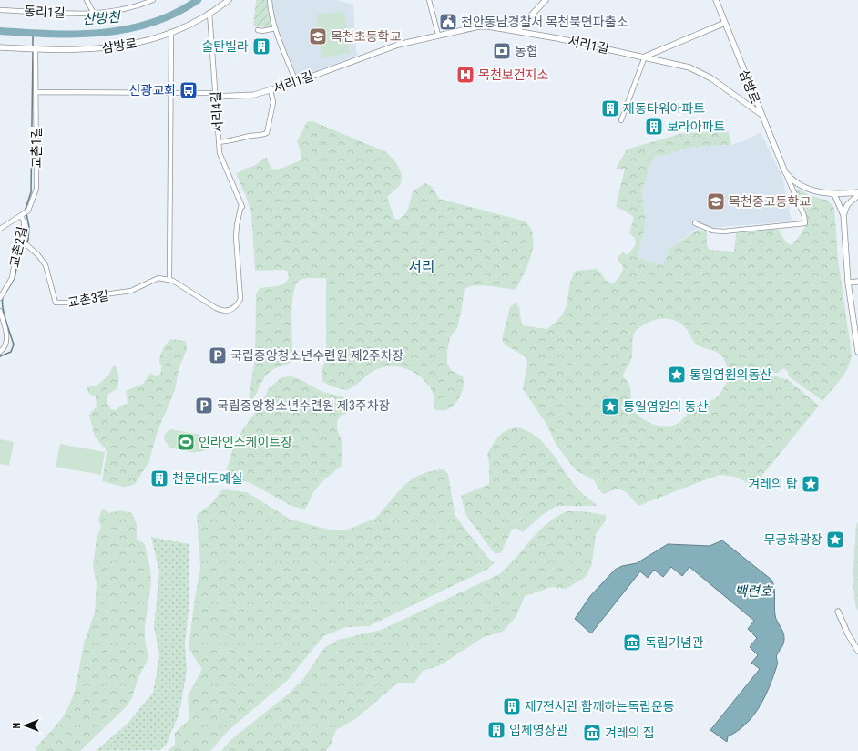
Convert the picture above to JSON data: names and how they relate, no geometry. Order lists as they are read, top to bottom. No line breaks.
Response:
{"streets":{"street":["동리1길","서리1길","삼방로","서리4길","교촌1길","교촌2길","교촌3길"]},"crossings":[["서리1길","삼방로"],["서리1길","서리4길"],["서리1길","교촌1길"],["삼방로","서리4길"],["삼방로","교촌1길"],["서리4길","교촌3길"],["교촌1길","교촌2길"],["교촌2길","교촌3길"]],"districts":["서리"],"water":["산방천","백련호"],"places":{"public building":["천안동남경찰서 목천북면파출소"],"school or university":["목천초등학교","목천중고등학교"],"building":["술탄빌라","재동타워아파트","보라아파트","천문대도예실","제7전시관 함께하는독립운동","입체영상관"],"bank":["농협"],"hospital":["목천보건지소"],"bus stop":["신광교회"],"parking":["국립중앙청소년수련원 제2주차장","국립중앙청소년수련원 제3주차장"],"place":["통일염원의동산","통일염원의 동산","겨레의 탑","무궁화광장"],"sports":["인라인스케이트장"],"museum":["독립기념관","겨레의 집"]},"north":"left"}
